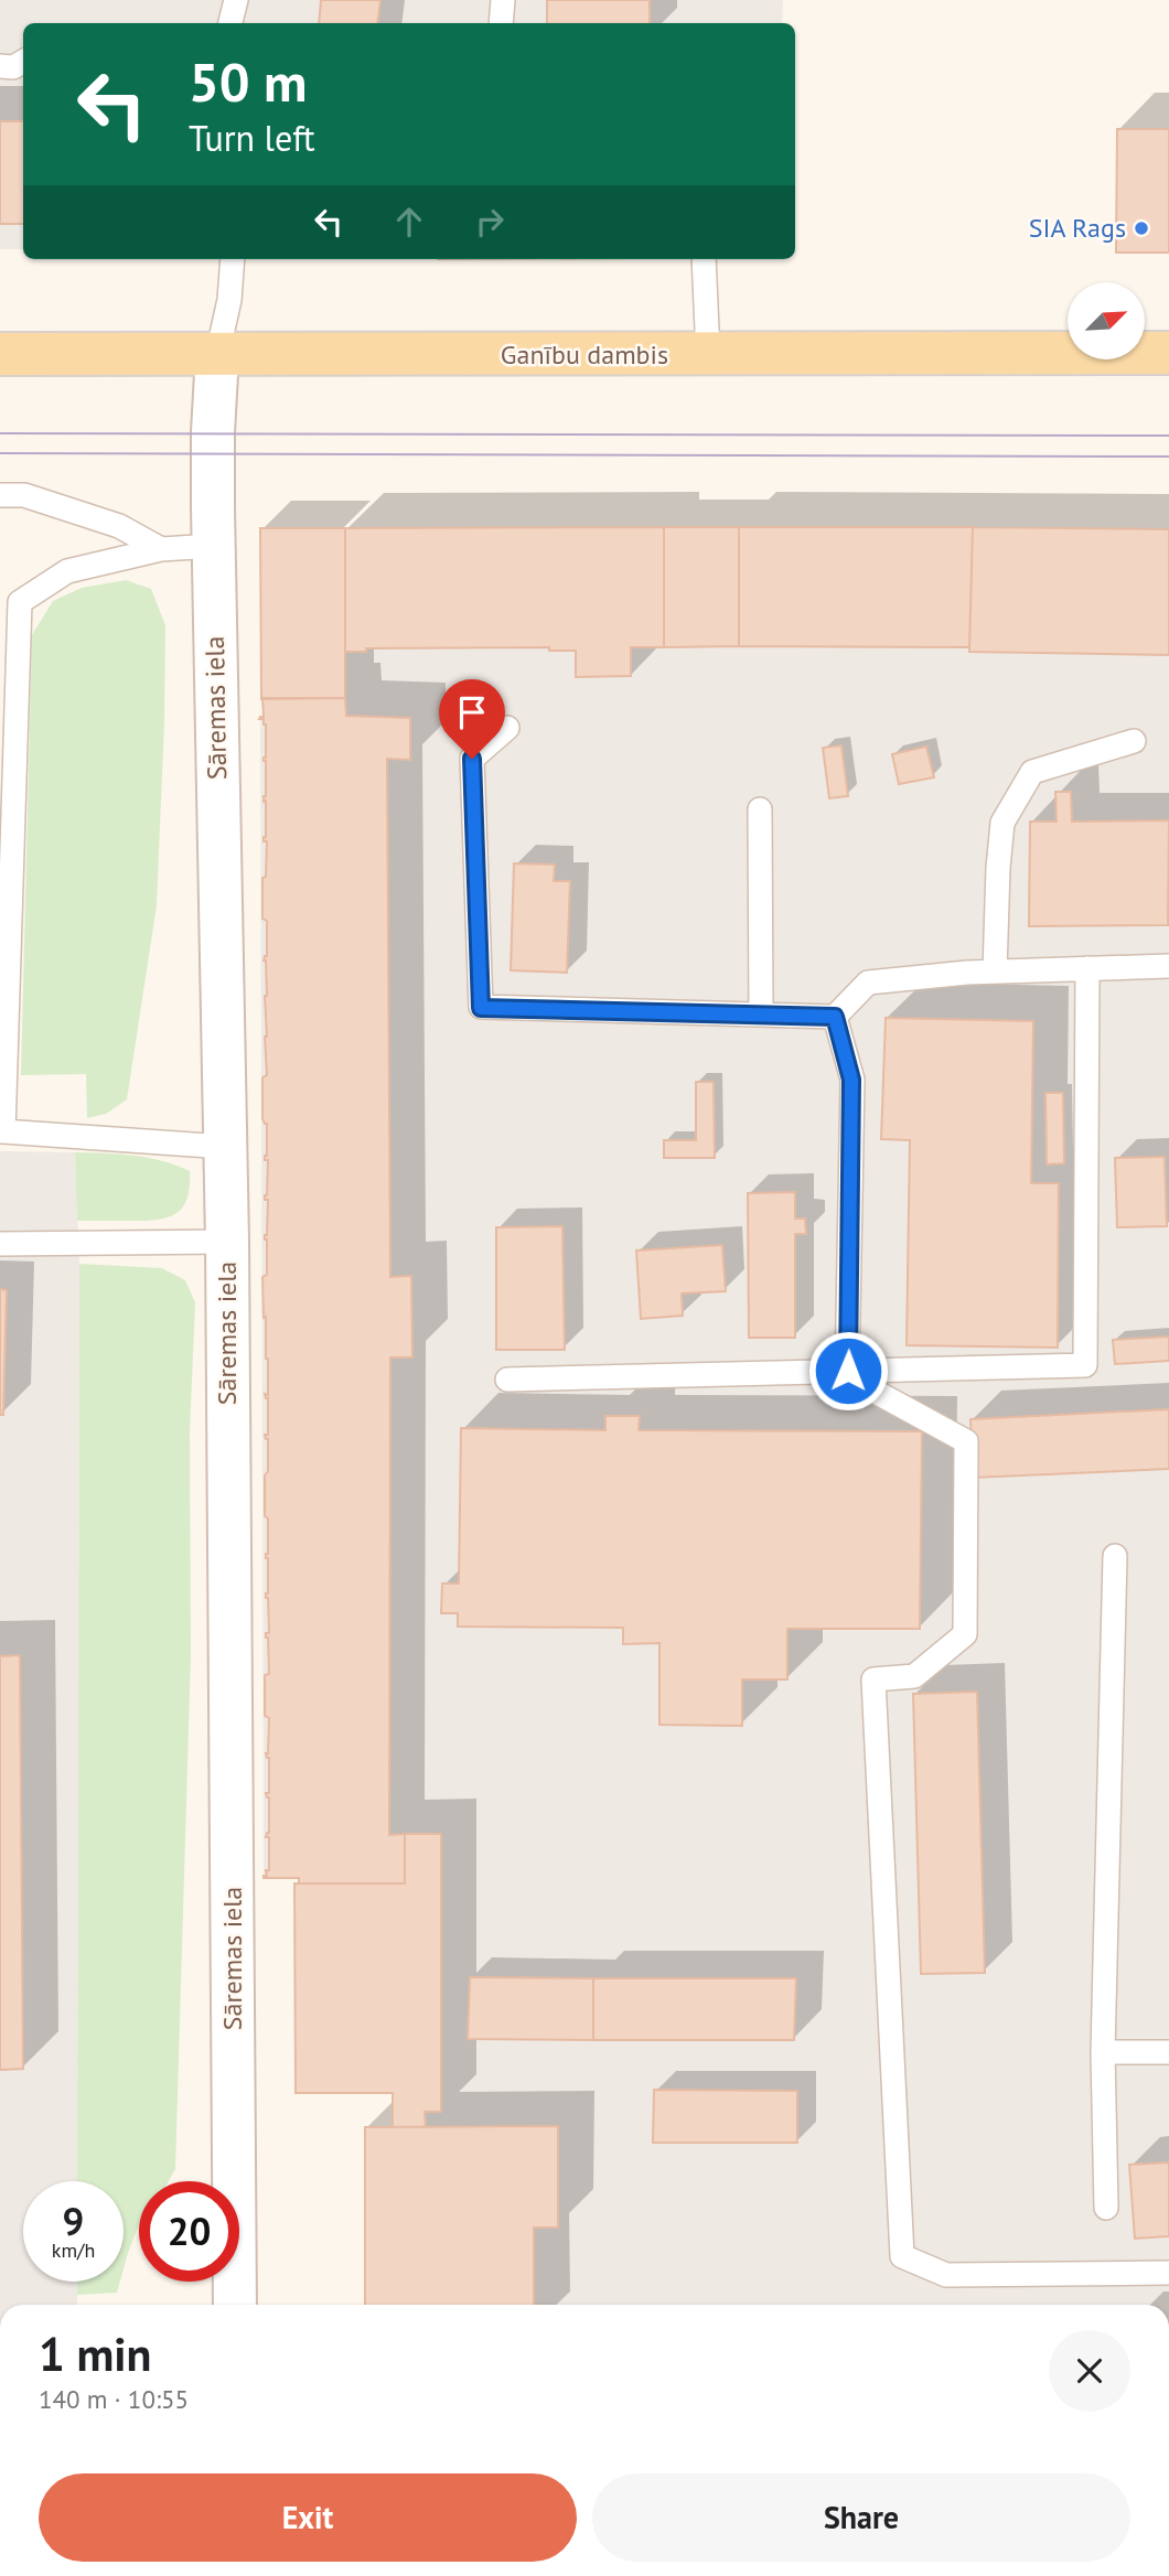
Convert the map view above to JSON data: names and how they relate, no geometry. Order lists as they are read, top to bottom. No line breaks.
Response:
{"streets":{"main road":["Ganību dambis"],"street":["Sāremas iela"]},"crossings":[["Ganību dambis","Sāremas iela"]],"places":["SIA Rags"],"north":"top right","page":{"turn":["50 m","Turn left"],"speed":"9 km/h","limit":"20","heading":["1 min","140 m · 10:55"],"buttons":["Exit","Share"]}}
